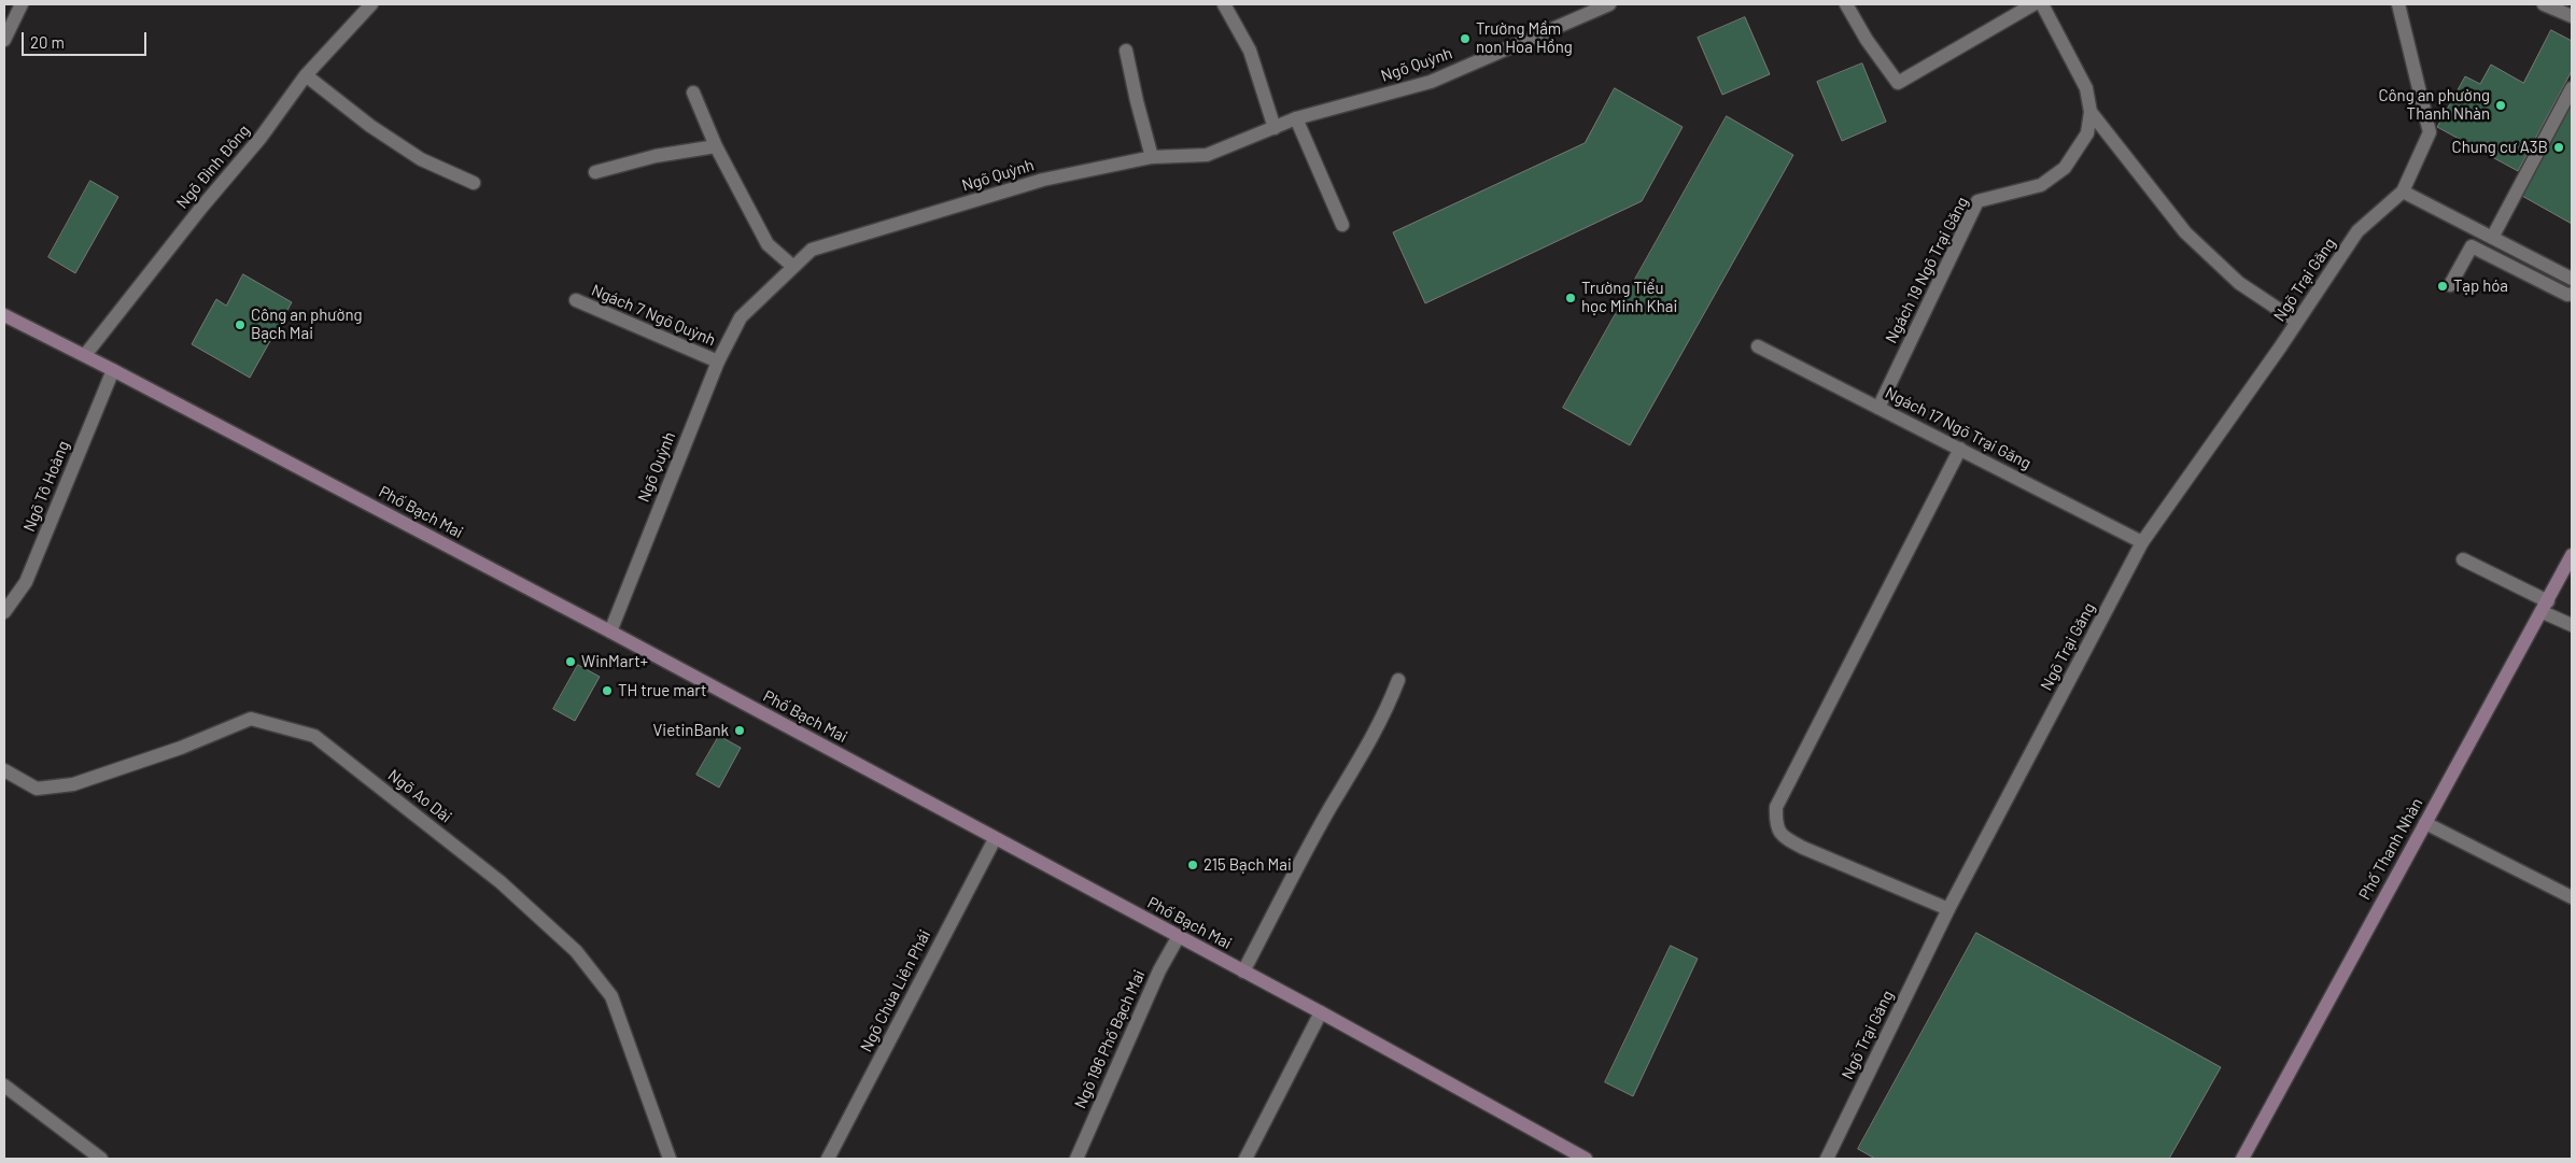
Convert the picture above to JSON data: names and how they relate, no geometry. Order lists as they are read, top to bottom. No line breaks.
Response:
{"streets":{"main road":["Phố Bạch Mai","Phố Thanh Nhàn"],"street":["Ngõ Quỳnh","Ngõ Đình Đông","Ngách 19 Ngõ Trại Găng","Ngõ Trại Găng","Ngách 7 Ngõ Quỳnh","Ngách 17 Ngõ Trại Găng","Ngõ Tô Hoàng","Ngõ Ao Dài","Ngõ Chùa Liên Phái","Ngõ 196 Phố Bạch Mai"]},"crossings":[["Ngõ Quỳnh","Ngách 7 Ngõ Quỳnh"],["Ngõ Quỳnh","Phố Bạch Mai"],["Ngõ Đình Đông","Phố Bạch Mai"],["Ngách 19 Ngõ Trại Găng","Ngõ Trại Găng"],["Ngách 19 Ngõ Trại Găng","Ngách 17 Ngõ Trại Găng"],["Ngõ Trại Găng","Ngách 17 Ngõ Trại Găng"],["Ngõ Tô Hoàng","Phố Bạch Mai"],["Phố Bạch Mai","Ngõ Chùa Liên Phái"],["Phố Bạch Mai","Ngõ 196 Phố Bạch Mai"]],"places":["Trường Mầm non Hoa Hồng","Công an phường Thanh Nhàn","Chung cư A3B","Tạp hóa","Trường Tiểu học Minh Khai","Công an phường Bạch Mai","WinMart+","TH true mart","VietinBank","215 Bạch Mai"],"scale_bar":"20 m"}
